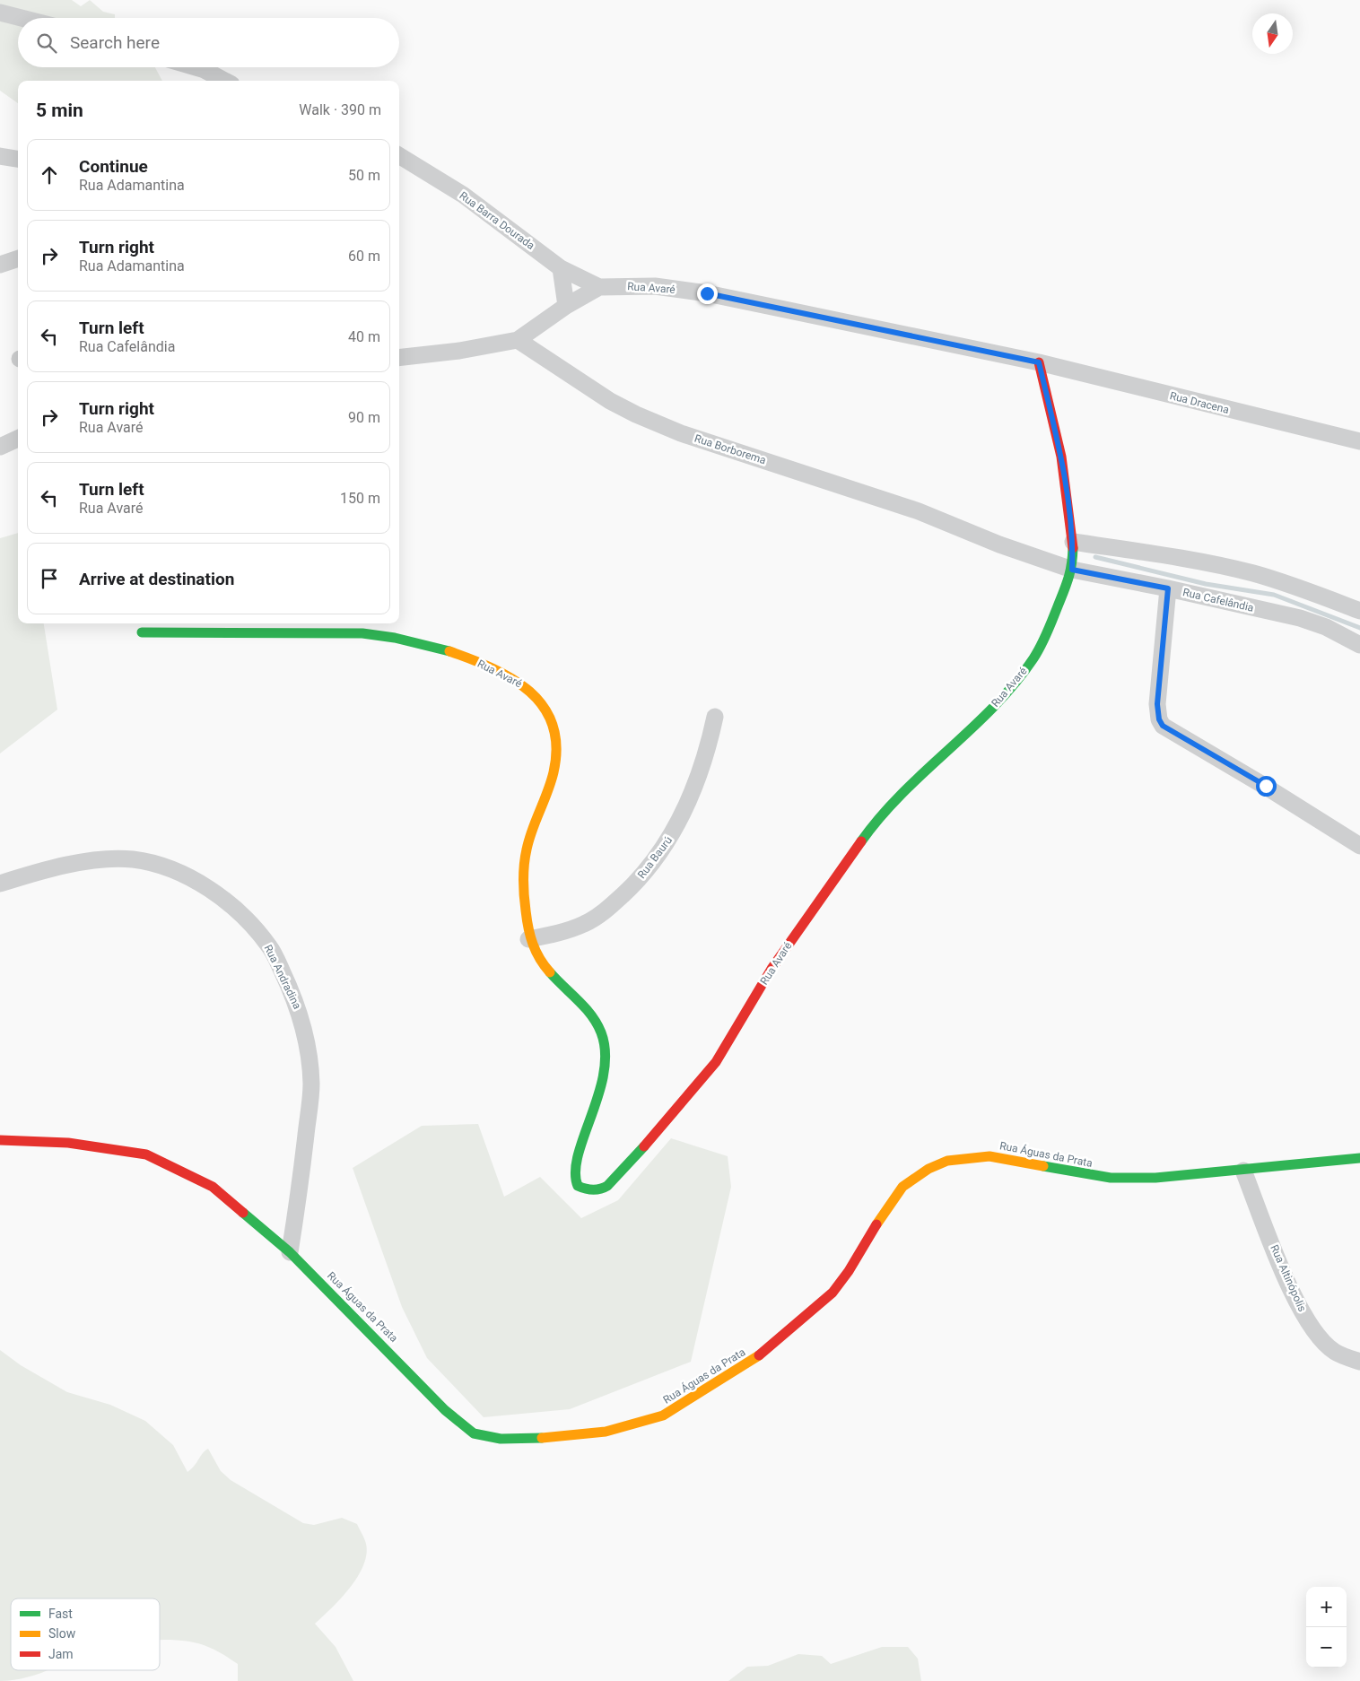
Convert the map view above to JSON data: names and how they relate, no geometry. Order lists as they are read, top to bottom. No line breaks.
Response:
{"streets":{"street":["Rua Barra Dourada","Rua Avaré","Rua Dracena","Rua Borborema","Rua Cafelândia","Rua Baurú","Rua Andradina","Rua Águas da Prata","Rua Altinópolis"]},"crossings":[["Rua Barra Dourada","Rua Avaré"],["Rua Avaré","Rua Dracena"],["Rua Avaré","Rua Borborema"],["Rua Avaré","Rua Cafelândia"],["Rua Avaré","Rua Baurú"],["Rua Borborema","Rua Cafelândia"],["Rua Andradina","Rua Águas da Prata"],["Rua Águas da Prata","Rua Altinópolis"]],"legend":["Fast","Slow","Jam"],"north":"bottom","page":{"search":"Search here","heading":["5 min","Walk · 390 m"],"list":[["Continue","Rua Adamantina","50 m"],["Turn right","Rua Adamantina","60 m"],["Turn left","Rua Cafelândia","40 m"],["Turn right","Rua Avaré","90 m"],["Turn left","Rua Avaré","150 m"],"Arrive at destination"],"map_buttons":["+","−"]}}
